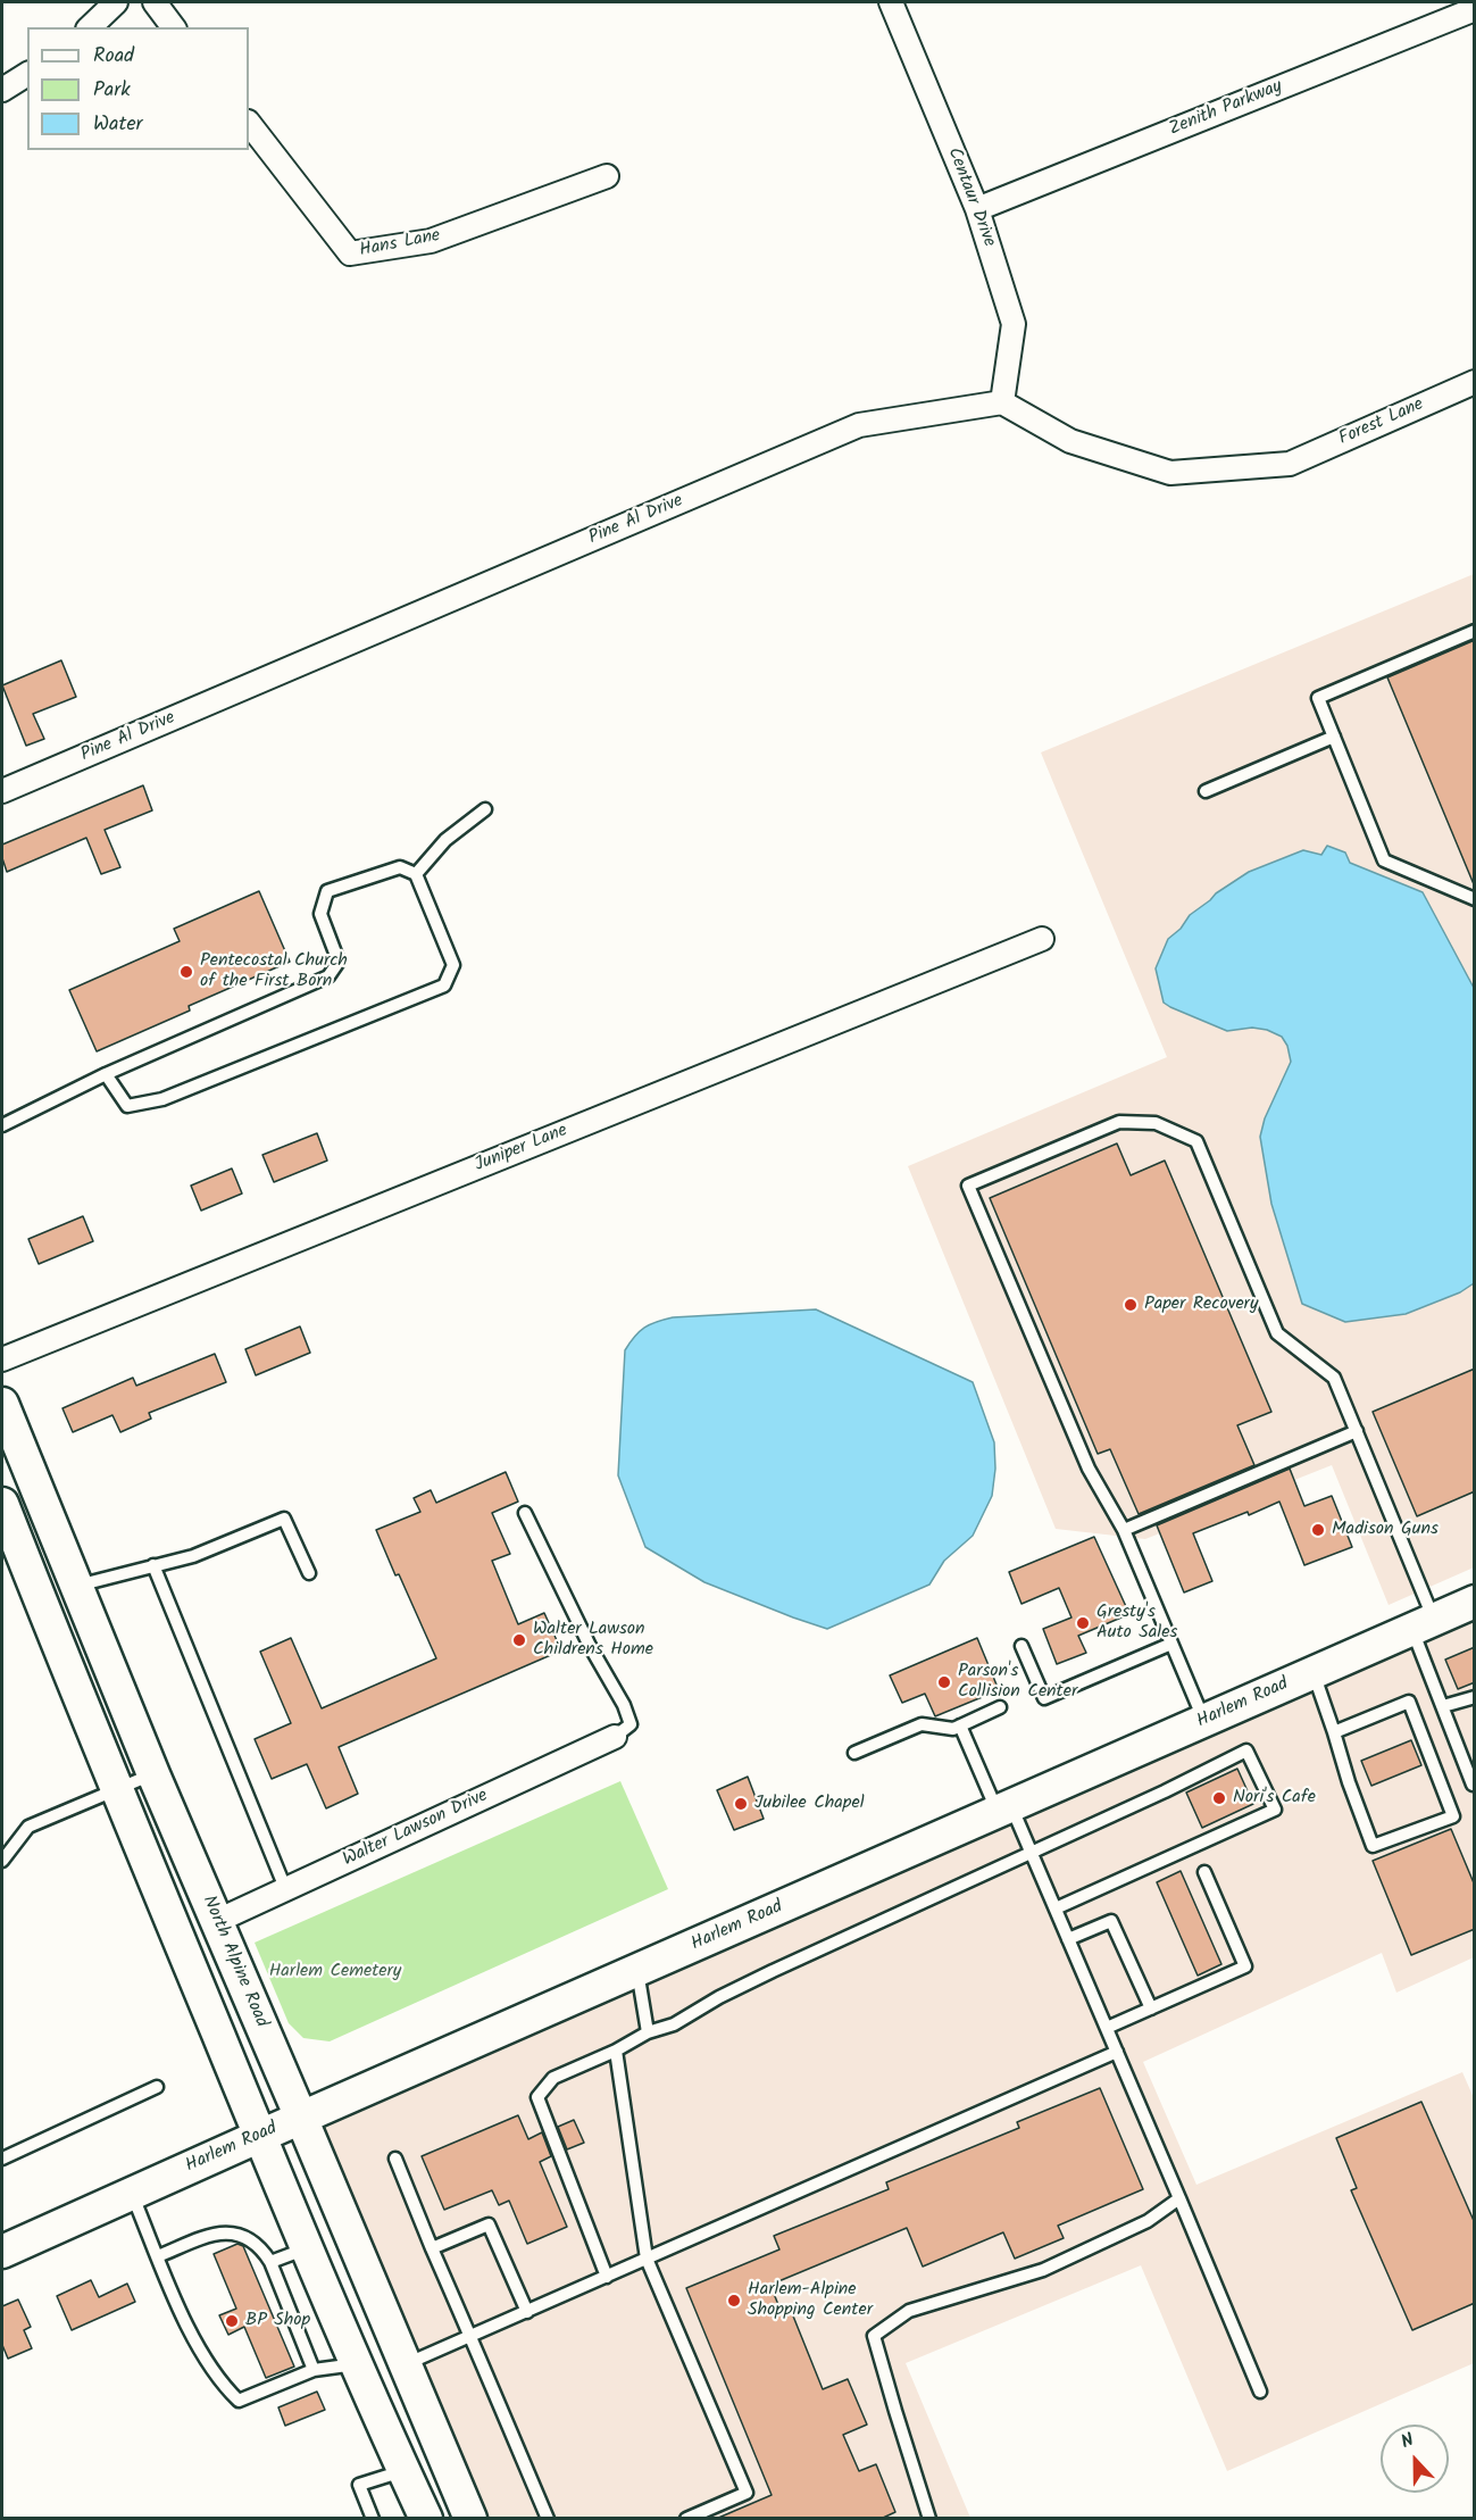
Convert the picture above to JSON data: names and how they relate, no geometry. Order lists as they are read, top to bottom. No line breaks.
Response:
{"streets":{"main road":["Harlem Road","North Alpine Road"],"street":["Zenith Parkway","Centaur Drive","Hans Lane","Forest Lane","Pine Al Drive","Juniper Lane","Walter Lawson Drive"]},"crossings":[["Zenith Parkway","Centaur Drive"],["Centaur Drive","Forest Lane"],["Centaur Drive","Pine Al Drive"],["Forest Lane","Pine Al Drive"],["Harlem Road","North Alpine Road"],["Walter Lawson Drive","North Alpine Road"]],"parks":["Harlem Cemetery"],"places":["Pentecostal Church of the First Born","Paper Recovery","Madison Guns","Gresty's Auto Sales","Walter Lawson Childrens Home","Parson's Collision Center","Nori's Cafe","Jubilee Chapel","Harlem-Alpine Shopping Center","BP Shop"],"legend":["Road","Park","Water"],"north":"top"}
